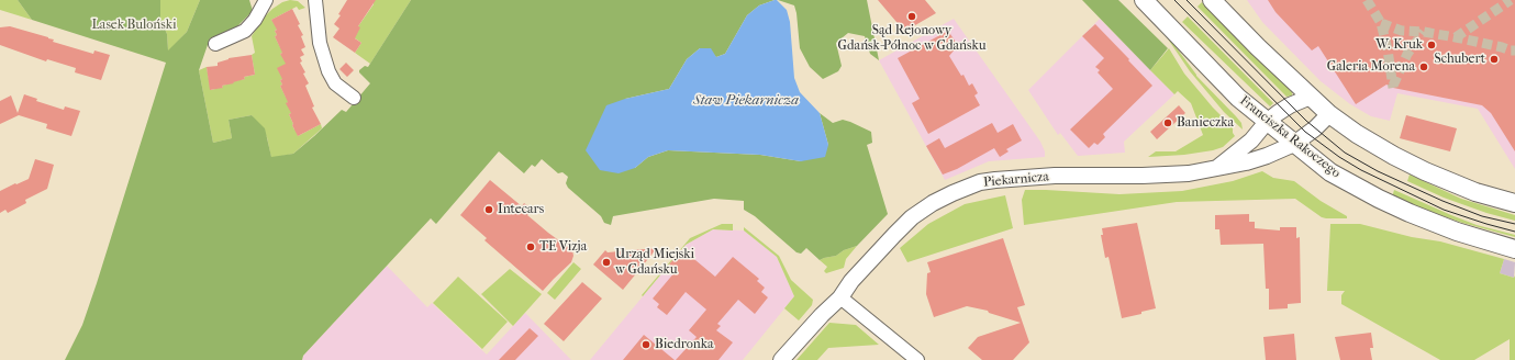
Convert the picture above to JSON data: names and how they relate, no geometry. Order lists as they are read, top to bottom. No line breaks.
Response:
{"streets":{"main road":["Franciszka Rakoczego"],"street":["Piekarnicza"]},"crossings":[["Franciszka Rakoczego","Piekarnicza"]],"water":["Staw Piekarnicza"],"parks":["Lasek Buloński"],"places":["Sąd Rejonowy Gdańsk-Północ w Gdańsku","W. Kruk","Schubert","Galeria Morena","Banieczka","Intecars","TE Vizja","Urząd Miejski w Gdańsku","Biedronka"]}
